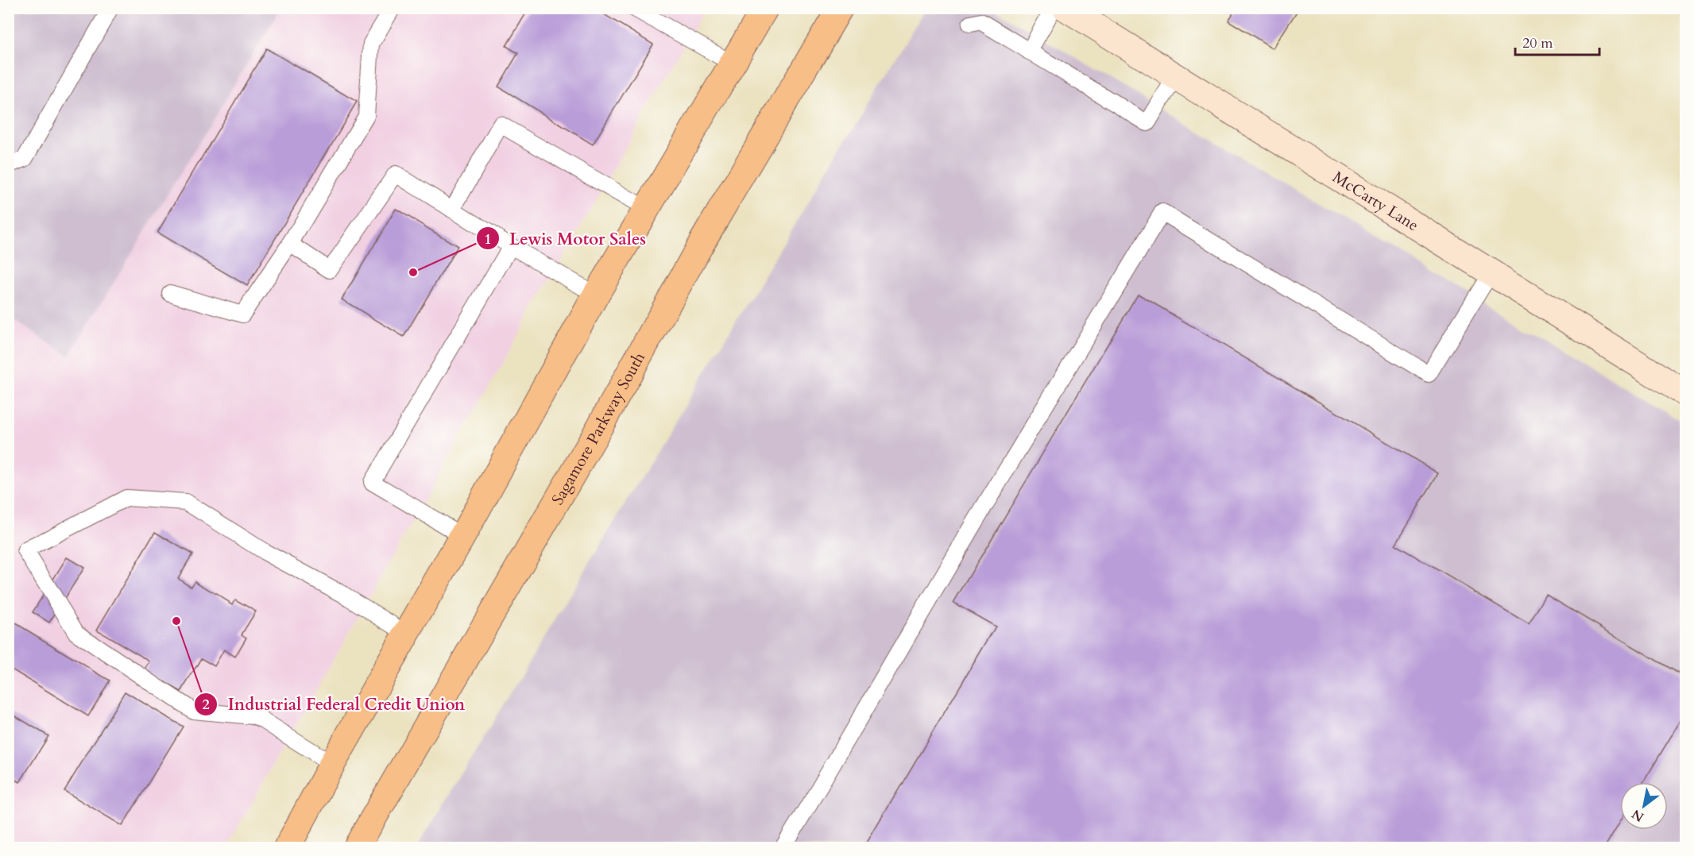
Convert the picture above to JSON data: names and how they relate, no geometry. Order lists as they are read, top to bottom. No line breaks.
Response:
{"streets":{"main road":["McCarty Lane","Sagamore Parkway South"]},"places":["Lewis Motor Sales","Industrial Federal Credit Union"],"scale_bar":"20 m","north":"bottom left"}
